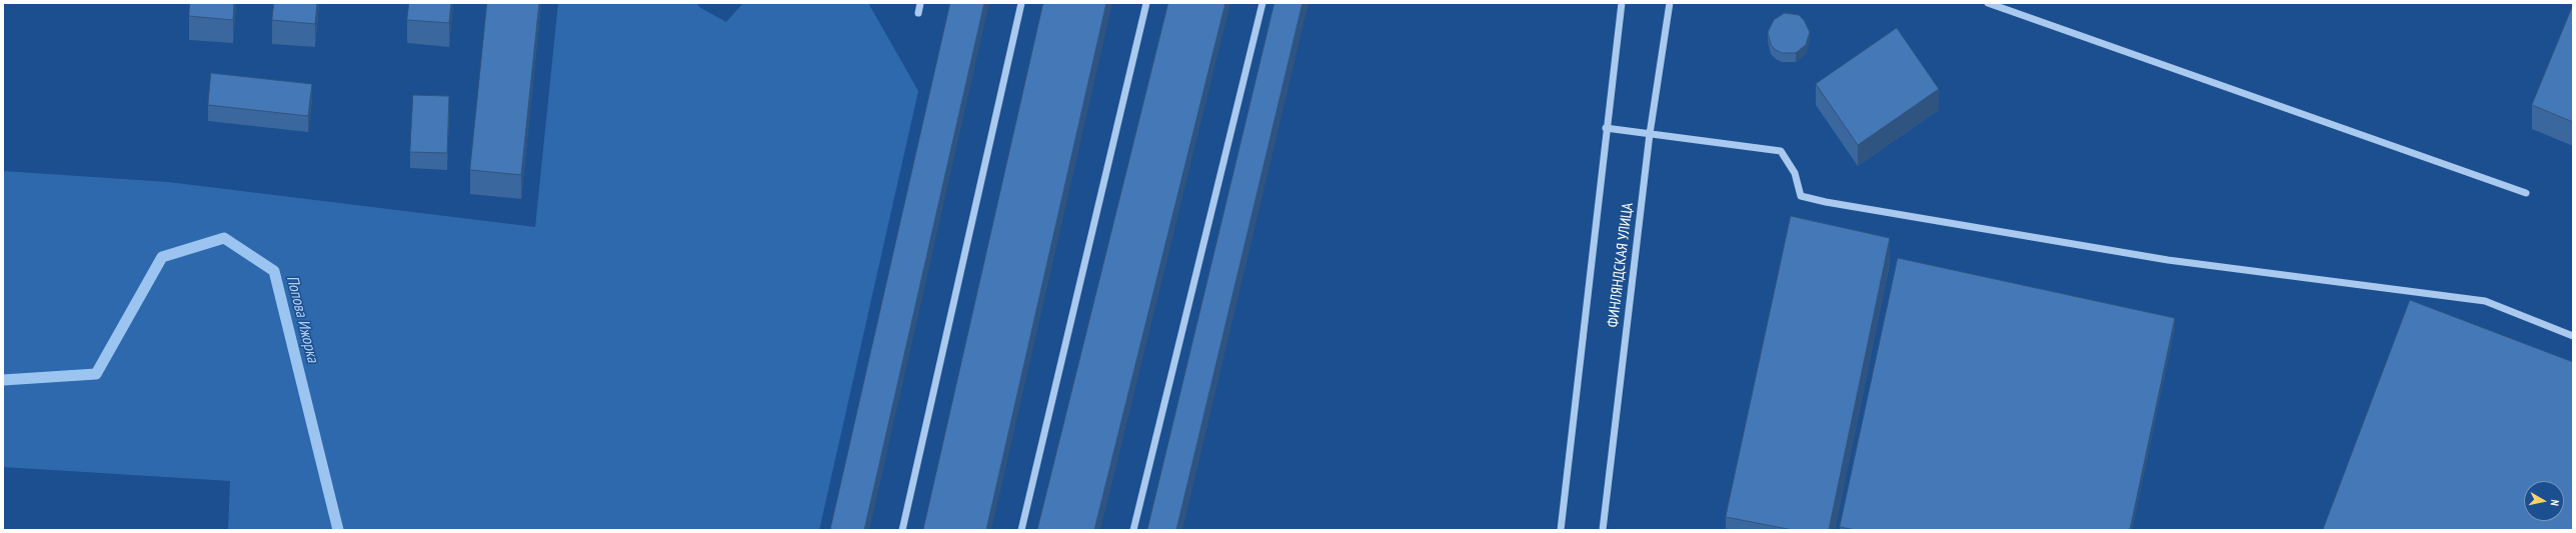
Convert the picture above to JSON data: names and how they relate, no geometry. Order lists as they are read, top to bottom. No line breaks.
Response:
{"streets":{"street":["ФИНЛЯНДСКАЯ УЛИЦА"]},"water":["Попова Ижорка"],"north":"right"}
